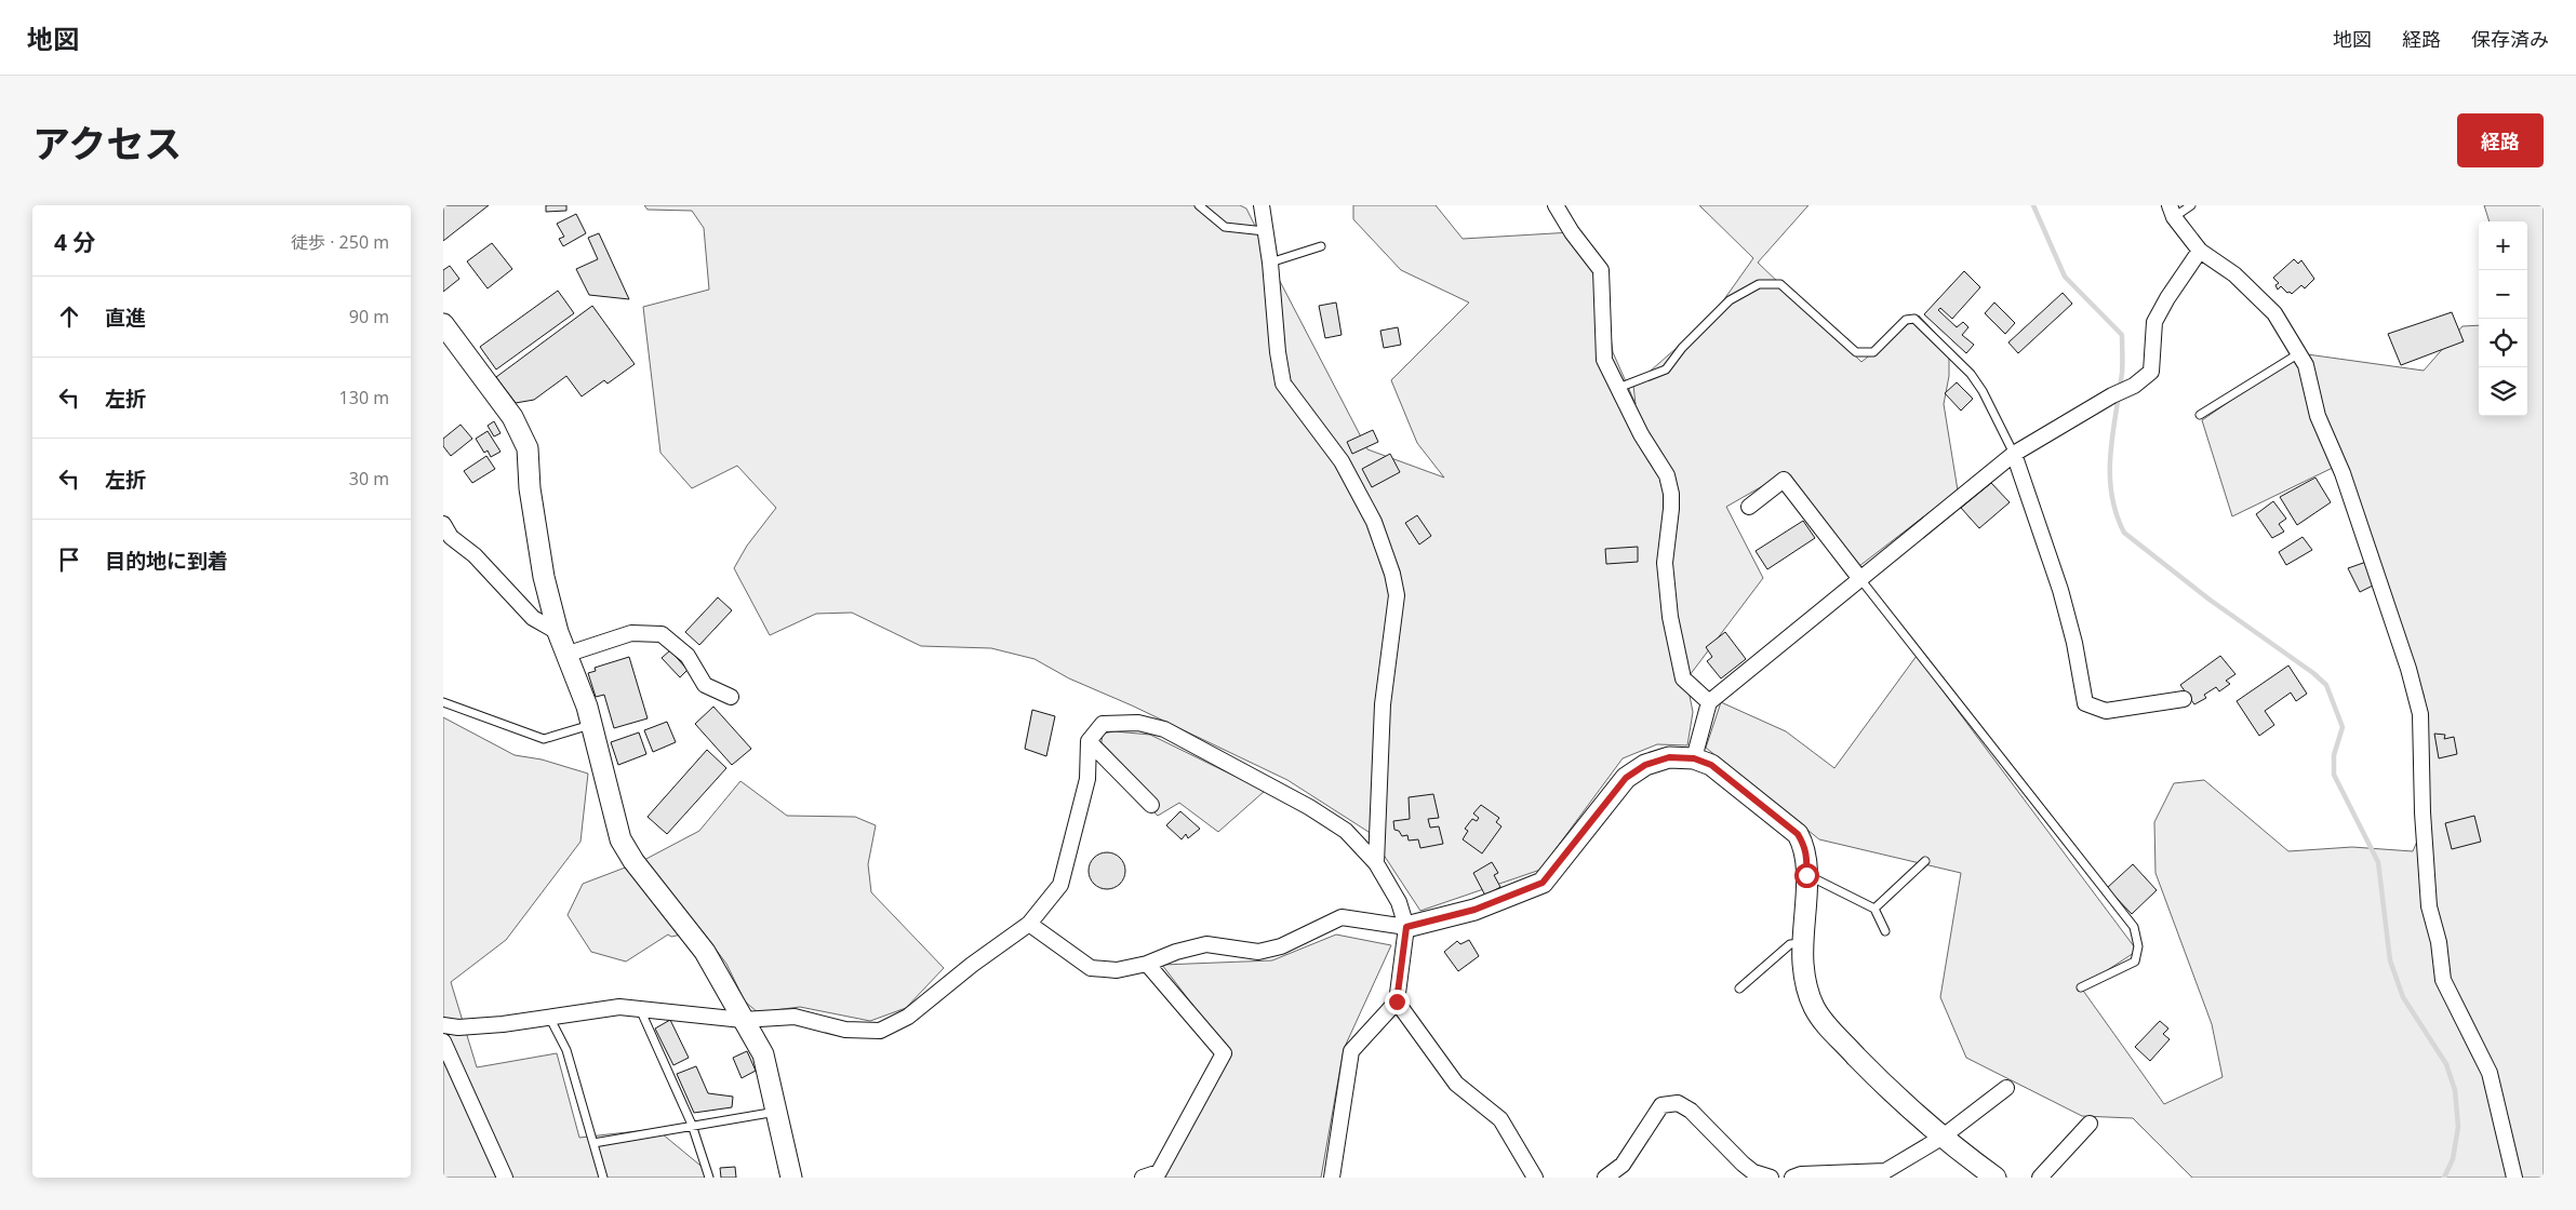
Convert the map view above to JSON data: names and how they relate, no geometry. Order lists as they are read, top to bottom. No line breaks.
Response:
{"page":{"header":"地図","nav":["地図","経路","保存済み"],"title":"アクセス","buttons":"経路","heading":["4 分","徒歩 · 250 m"],"map_buttons":["+","−"],"list":[["直進","90 m"],["左折","130 m"],["左折","30 m"],"目的地に到着"]}}
